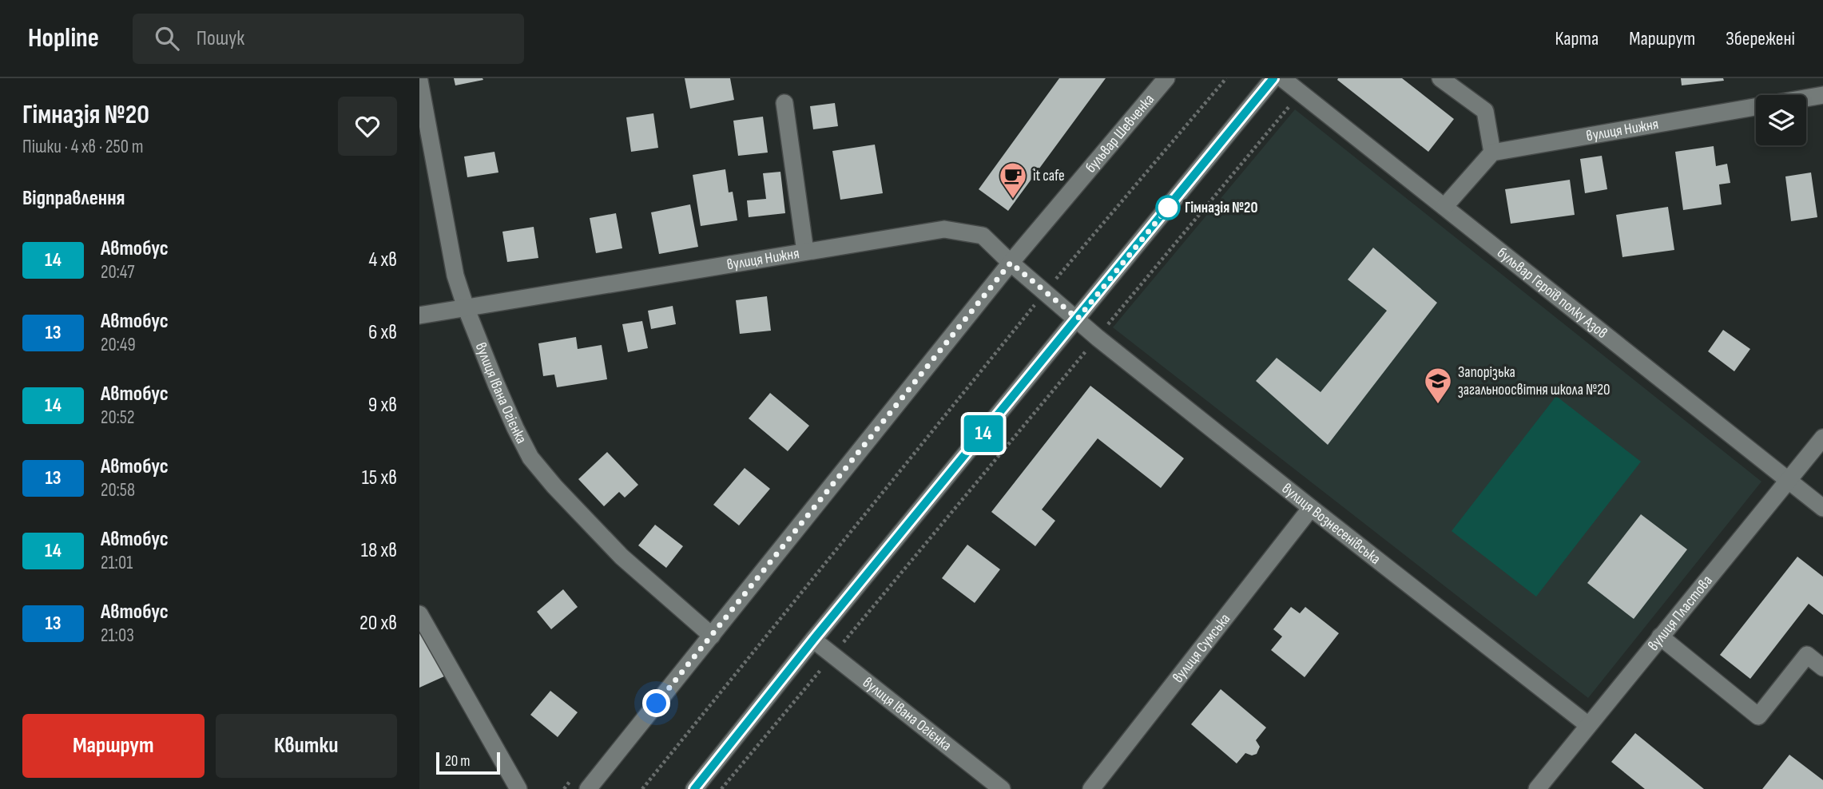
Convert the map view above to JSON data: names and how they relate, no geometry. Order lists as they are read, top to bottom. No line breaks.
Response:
{"streets":{"street":["вулиця Нижня","бульвар Шевченка","бульвар Героїв полку Азов","вулиця Івана Огієнка","вулиця Вознесенівська","вулиця Пластова","вулиця Сумська"]},"crossings":[["вулиця Нижня","бульвар Шевченка"],["вулиця Нижня","вулиця Івана Огієнка"],["вулиця Нижня","вулиця Вознесенівська"],["бульвар Шевченка","вулиця Івана Огієнка"],["бульвар Героїв полку Азов","вулиця Пластова"],["вулиця Вознесенівська","вулиця Пластова"],["вулиця Вознесенівська","вулиця Сумська"]],"places":{"cafe":["it cafe"],"other":["Гімназія №20"],"school or university":["Запорізька загальноосвітня школа №20"]},"lines":["bus line 14"],"scale_bar":"20 m","page":{"header":"Hopline","search":"Пошук","nav":["Карта","Маршрут","Збережені"],"heading":[["Гімназія №20","Пішки · 4 хв · 250 m"],"Відправлення"],"on_map":"14","list":[{"mark":"14","name":"Автобус","note":"20:47","value":"4 хв"},{"mark":"13","name":"Автобус","note":"20:49","value":"6 хв"},{"mark":"14","name":"Автобус","note":"20:52","value":"9 хв"},{"mark":"13","name":"Автобус","note":"20:58","value":"15 хв"},{"mark":"14","name":"Автобус","note":"21:01","value":"18 хв"},{"mark":"13","name":"Автобус","note":"21:03","value":"20 хв"}],"buttons":["Маршрут","Квитки"],"scale":"20 m"}}
